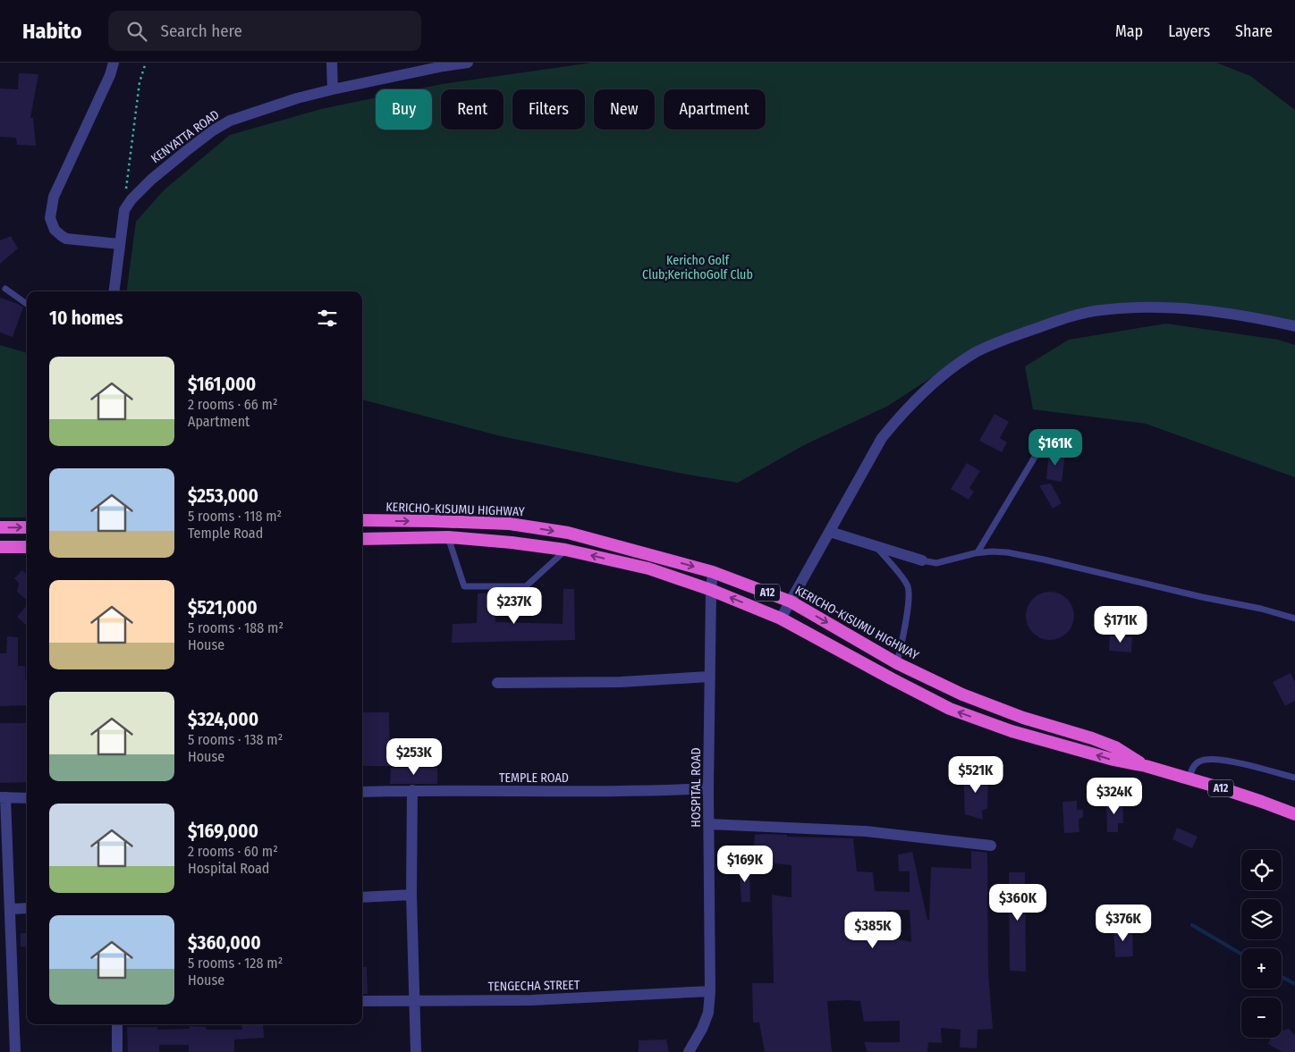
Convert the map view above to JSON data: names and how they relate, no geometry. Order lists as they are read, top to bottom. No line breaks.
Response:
{"streets":{"highway":["KERICHO-KISUMU HIGHWAY","A12"],"street":["KENYATTA ROAD","TEMPLE ROAD","HOSPITAL ROAD","TENGECHA STREET"]},"crossings":[["KERICHO-KISUMU HIGHWAY","HOSPITAL ROAD"],["TEMPLE ROAD","HOSPITAL ROAD"],["HOSPITAL ROAD","TENGECHA STREET"]],"parks":["Kericho Golf Club;KerichoGolf Club"],"page":{"header":"Habito","search":"Search here","nav":["Map","Layers","Share"],"chip":["Buy","Rent","Filters","New","Apartment"],"heading":"10 homes","list":[{"name":"$161,000","note":"2 rooms · 66 m² · Apartment"},{"name":"$253,000","note":"5 rooms · 118 m² · Temple Road"},{"name":"$521,000","note":"5 rooms · 188 m² · House"},{"name":"$324,000","note":"5 rooms · 138 m² · House"},{"name":"$169,000","note":"2 rooms · 60 m² · Hospital Road"},{"name":"$360,000","note":"5 rooms · 128 m² · House"}],"price":["$161K","$237K","$171K","$253K","$521K","$324K","$169K","$360K","$376K","$385K"],"map_buttons":["+","−"]}}
